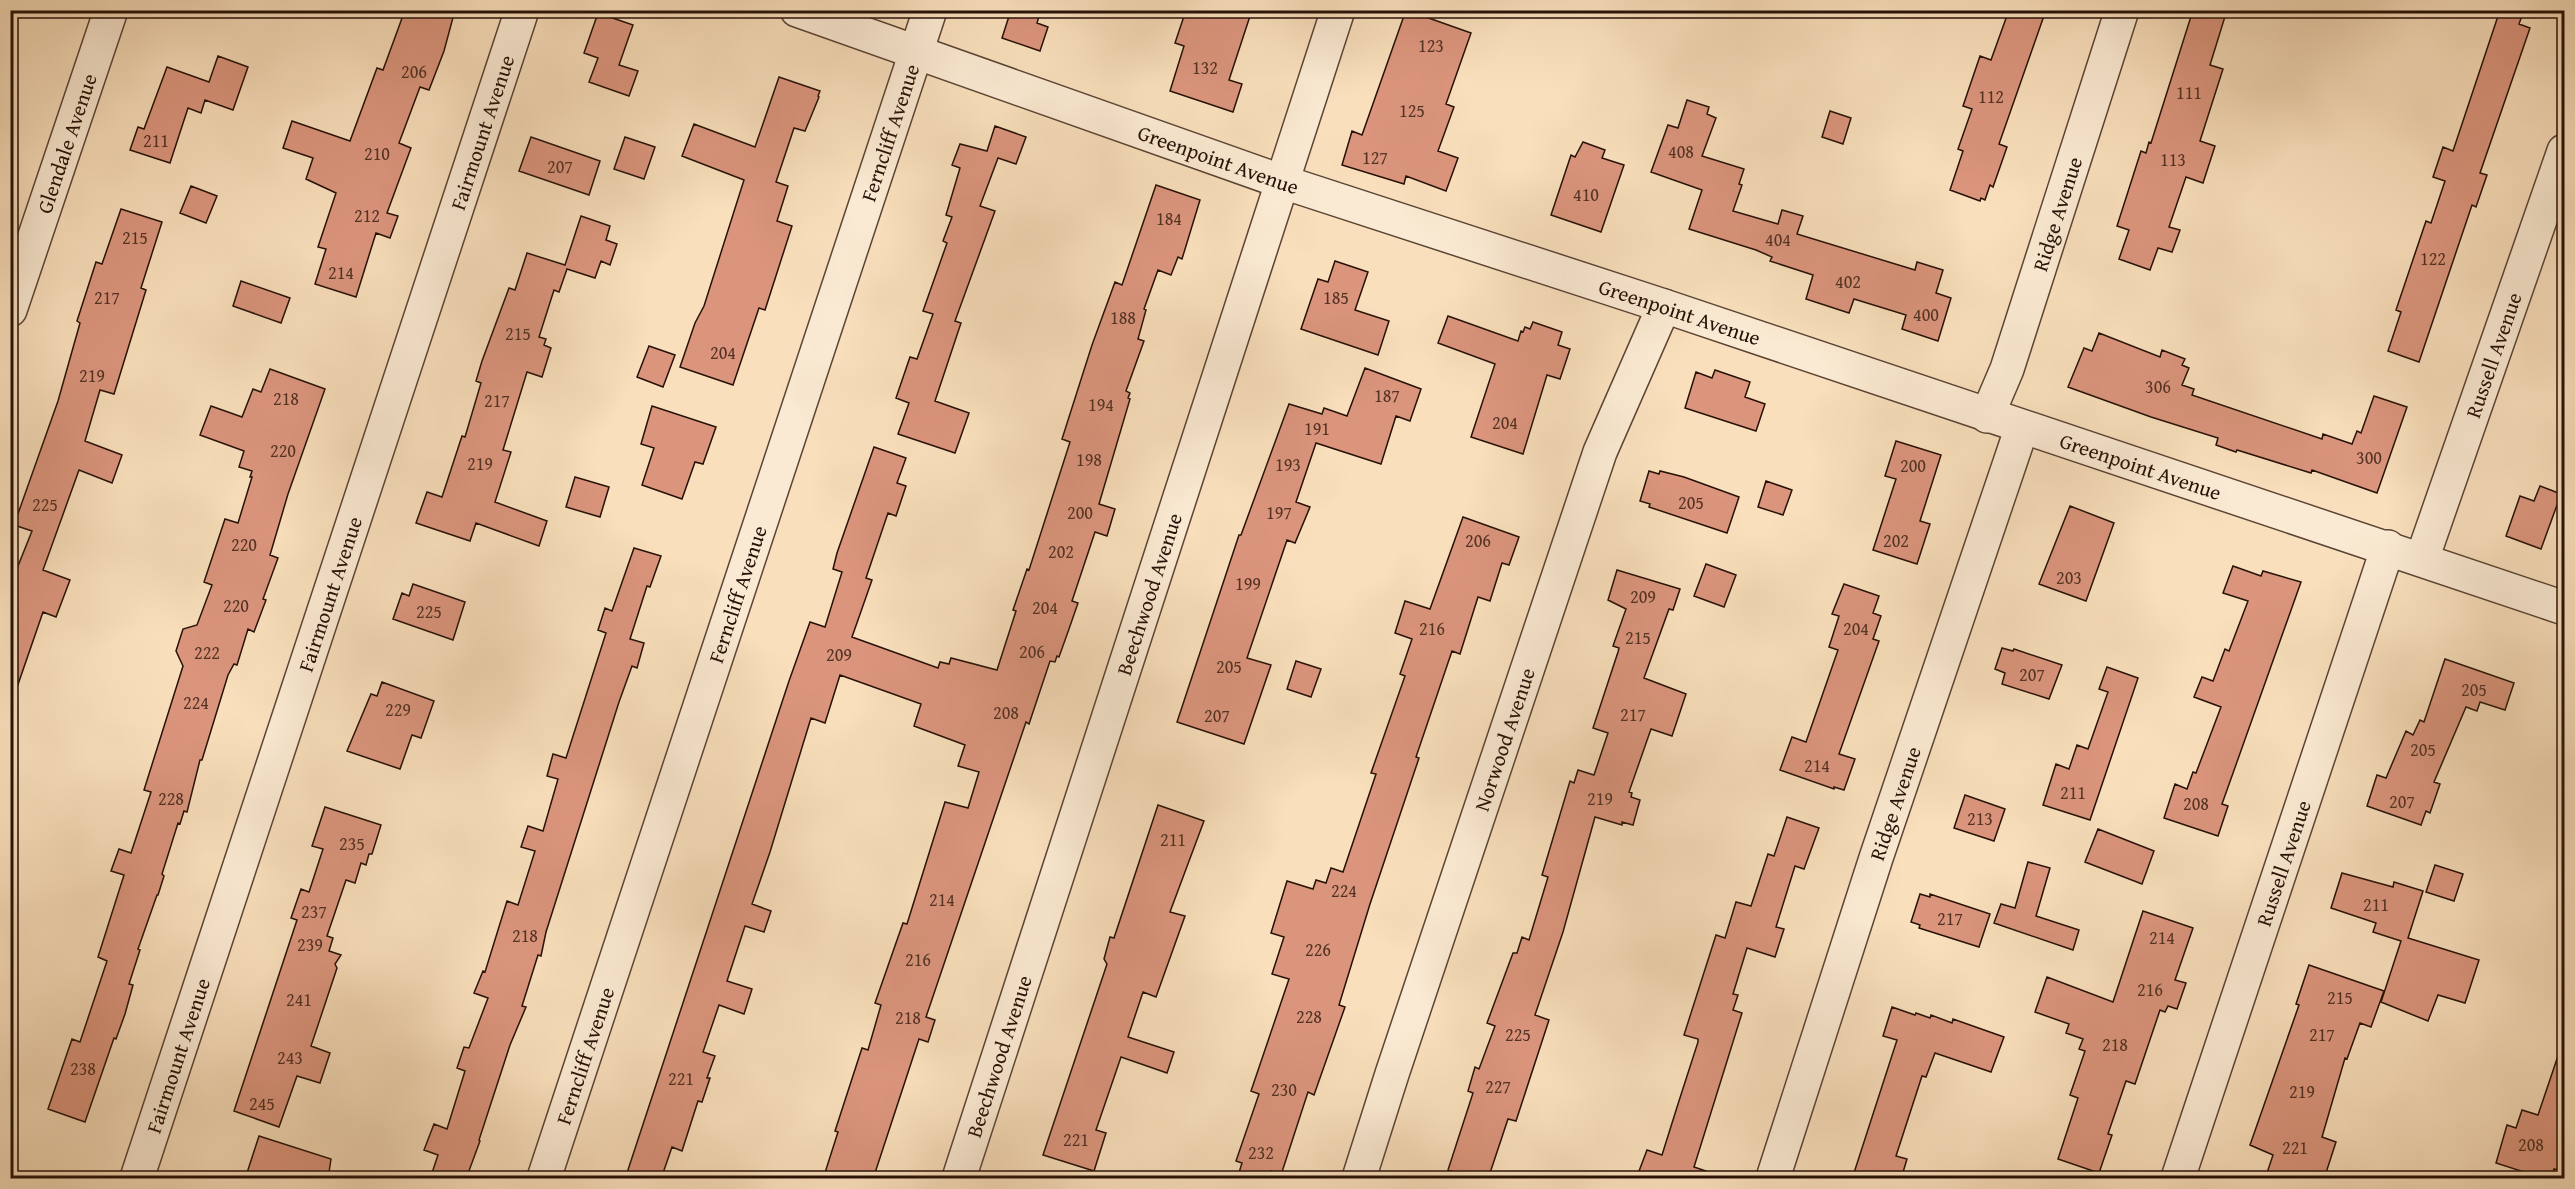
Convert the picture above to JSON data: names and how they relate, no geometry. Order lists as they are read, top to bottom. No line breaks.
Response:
{"streets":{"street":["Fairmount Avenue","Ferncliff Avenue","Glendale Avenue","Greenpoint Avenue","Ridge Avenue","Russell Avenue","Beechwood Avenue","Norwood Avenue"]},"crossings":[["Ferncliff Avenue","Greenpoint Avenue"],["Greenpoint Avenue","Ridge Avenue"],["Greenpoint Avenue","Russell Avenue"],["Greenpoint Avenue","Beechwood Avenue"],["Greenpoint Avenue","Norwood Avenue"]],"house_numbers":["123","132","206","111","112","125","211","408","210","127","113","207","410","212","184","215","404","122","214","402","217","185","400","188","215","204","219","306","187","218","217","194","204","191","220","300","198","219","193","200","205","225","200","197","206","202","220","202","203","199","209","220","204","225","216","204","215","206","222","209","205","207","205","224","229","208","217","207","205","214","211","228","219","207","208","213","211","235","224","214","211","237","217","218","214","239","226","216","216","215","241","228","218","225","217","218","243","238","221","227","230","219","245","221","208","221","232"]}
